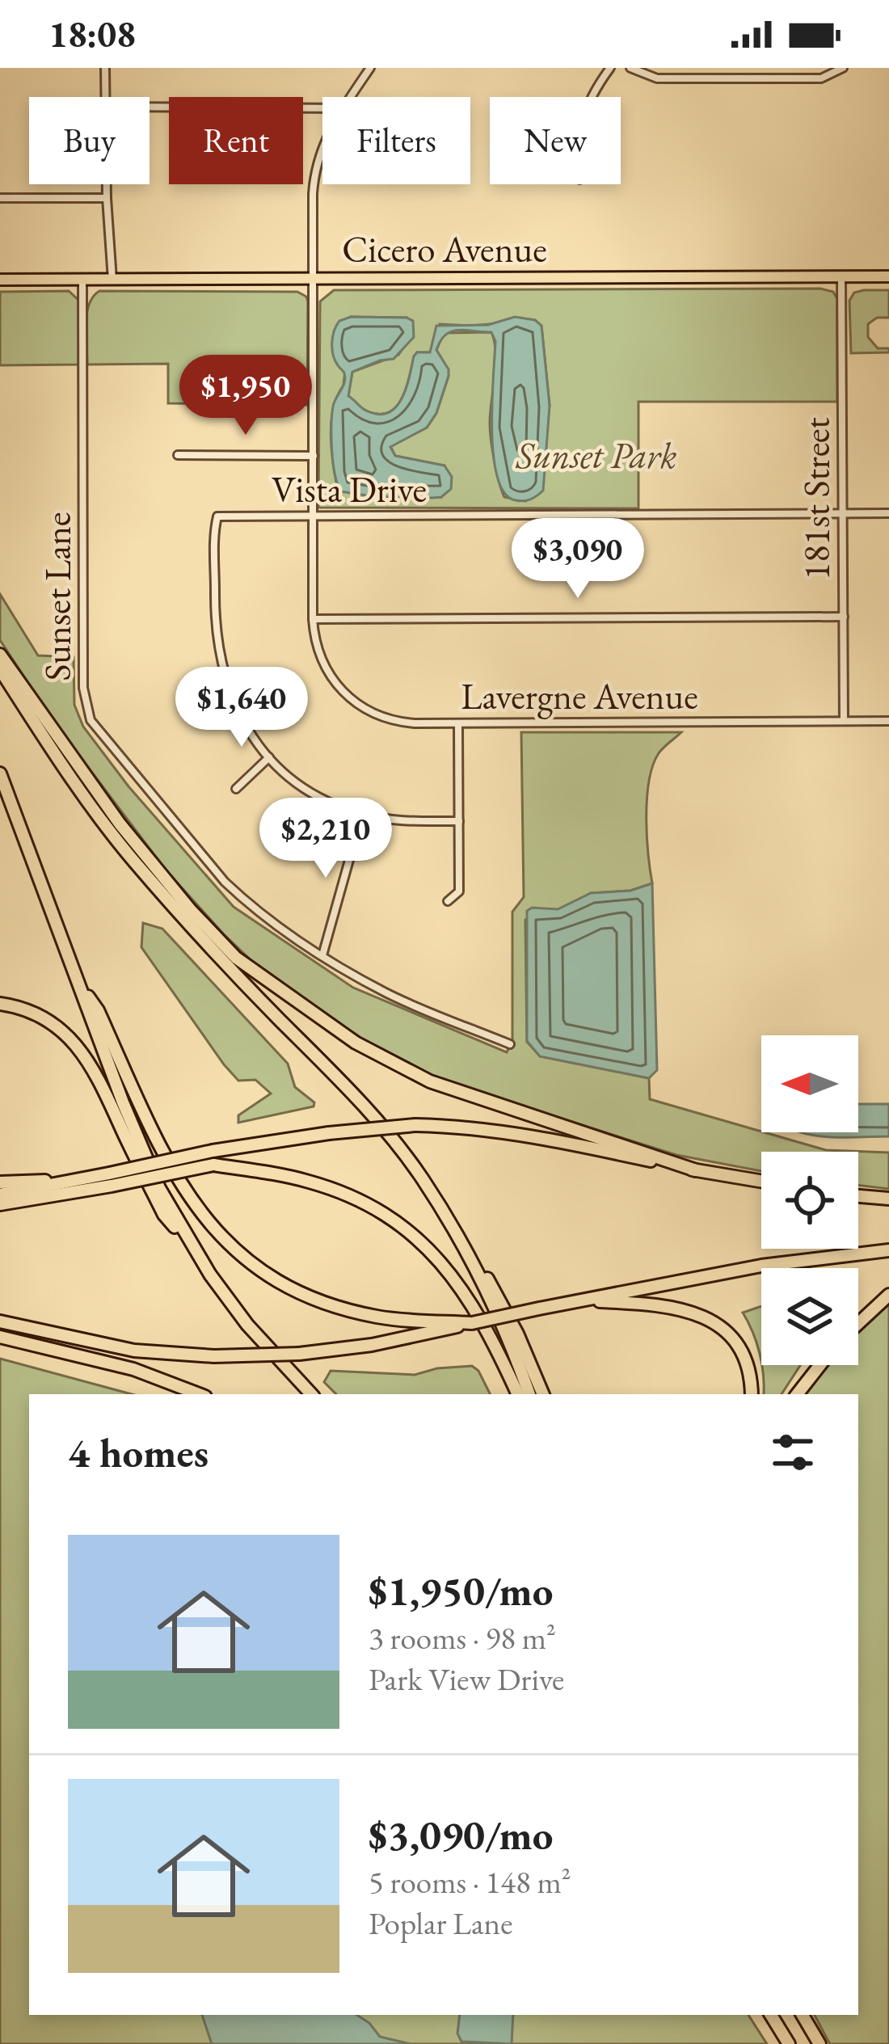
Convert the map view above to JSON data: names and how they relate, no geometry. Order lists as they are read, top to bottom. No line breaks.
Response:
{"streets":{"main road":["Cicero Avenue"],"street":["Vista Drive","181st Street","Sunset Lane","Lavergne Avenue"]},"crossings":[["Cicero Avenue","181st Street"],["Cicero Avenue","Sunset Lane"],["Cicero Avenue","Lavergne Avenue"],["Vista Drive","181st Street"],["Vista Drive","Lavergne Avenue"],["181st Street","Lavergne Avenue"]],"parks":["Sunset Park"],"north":"left","page":{"status":"18:08","chip":["Buy","Rent","Filters","New"],"price":["$1,950","$3,090","$1,640","$2,210"],"heading":"4 homes","list":[{"name":"$1,950/mo","note":"3 rooms · 98 m² · Park View Drive"},{"name":"$3,090/mo","note":"5 rooms · 148 m² · Poplar Lane"}]}}
